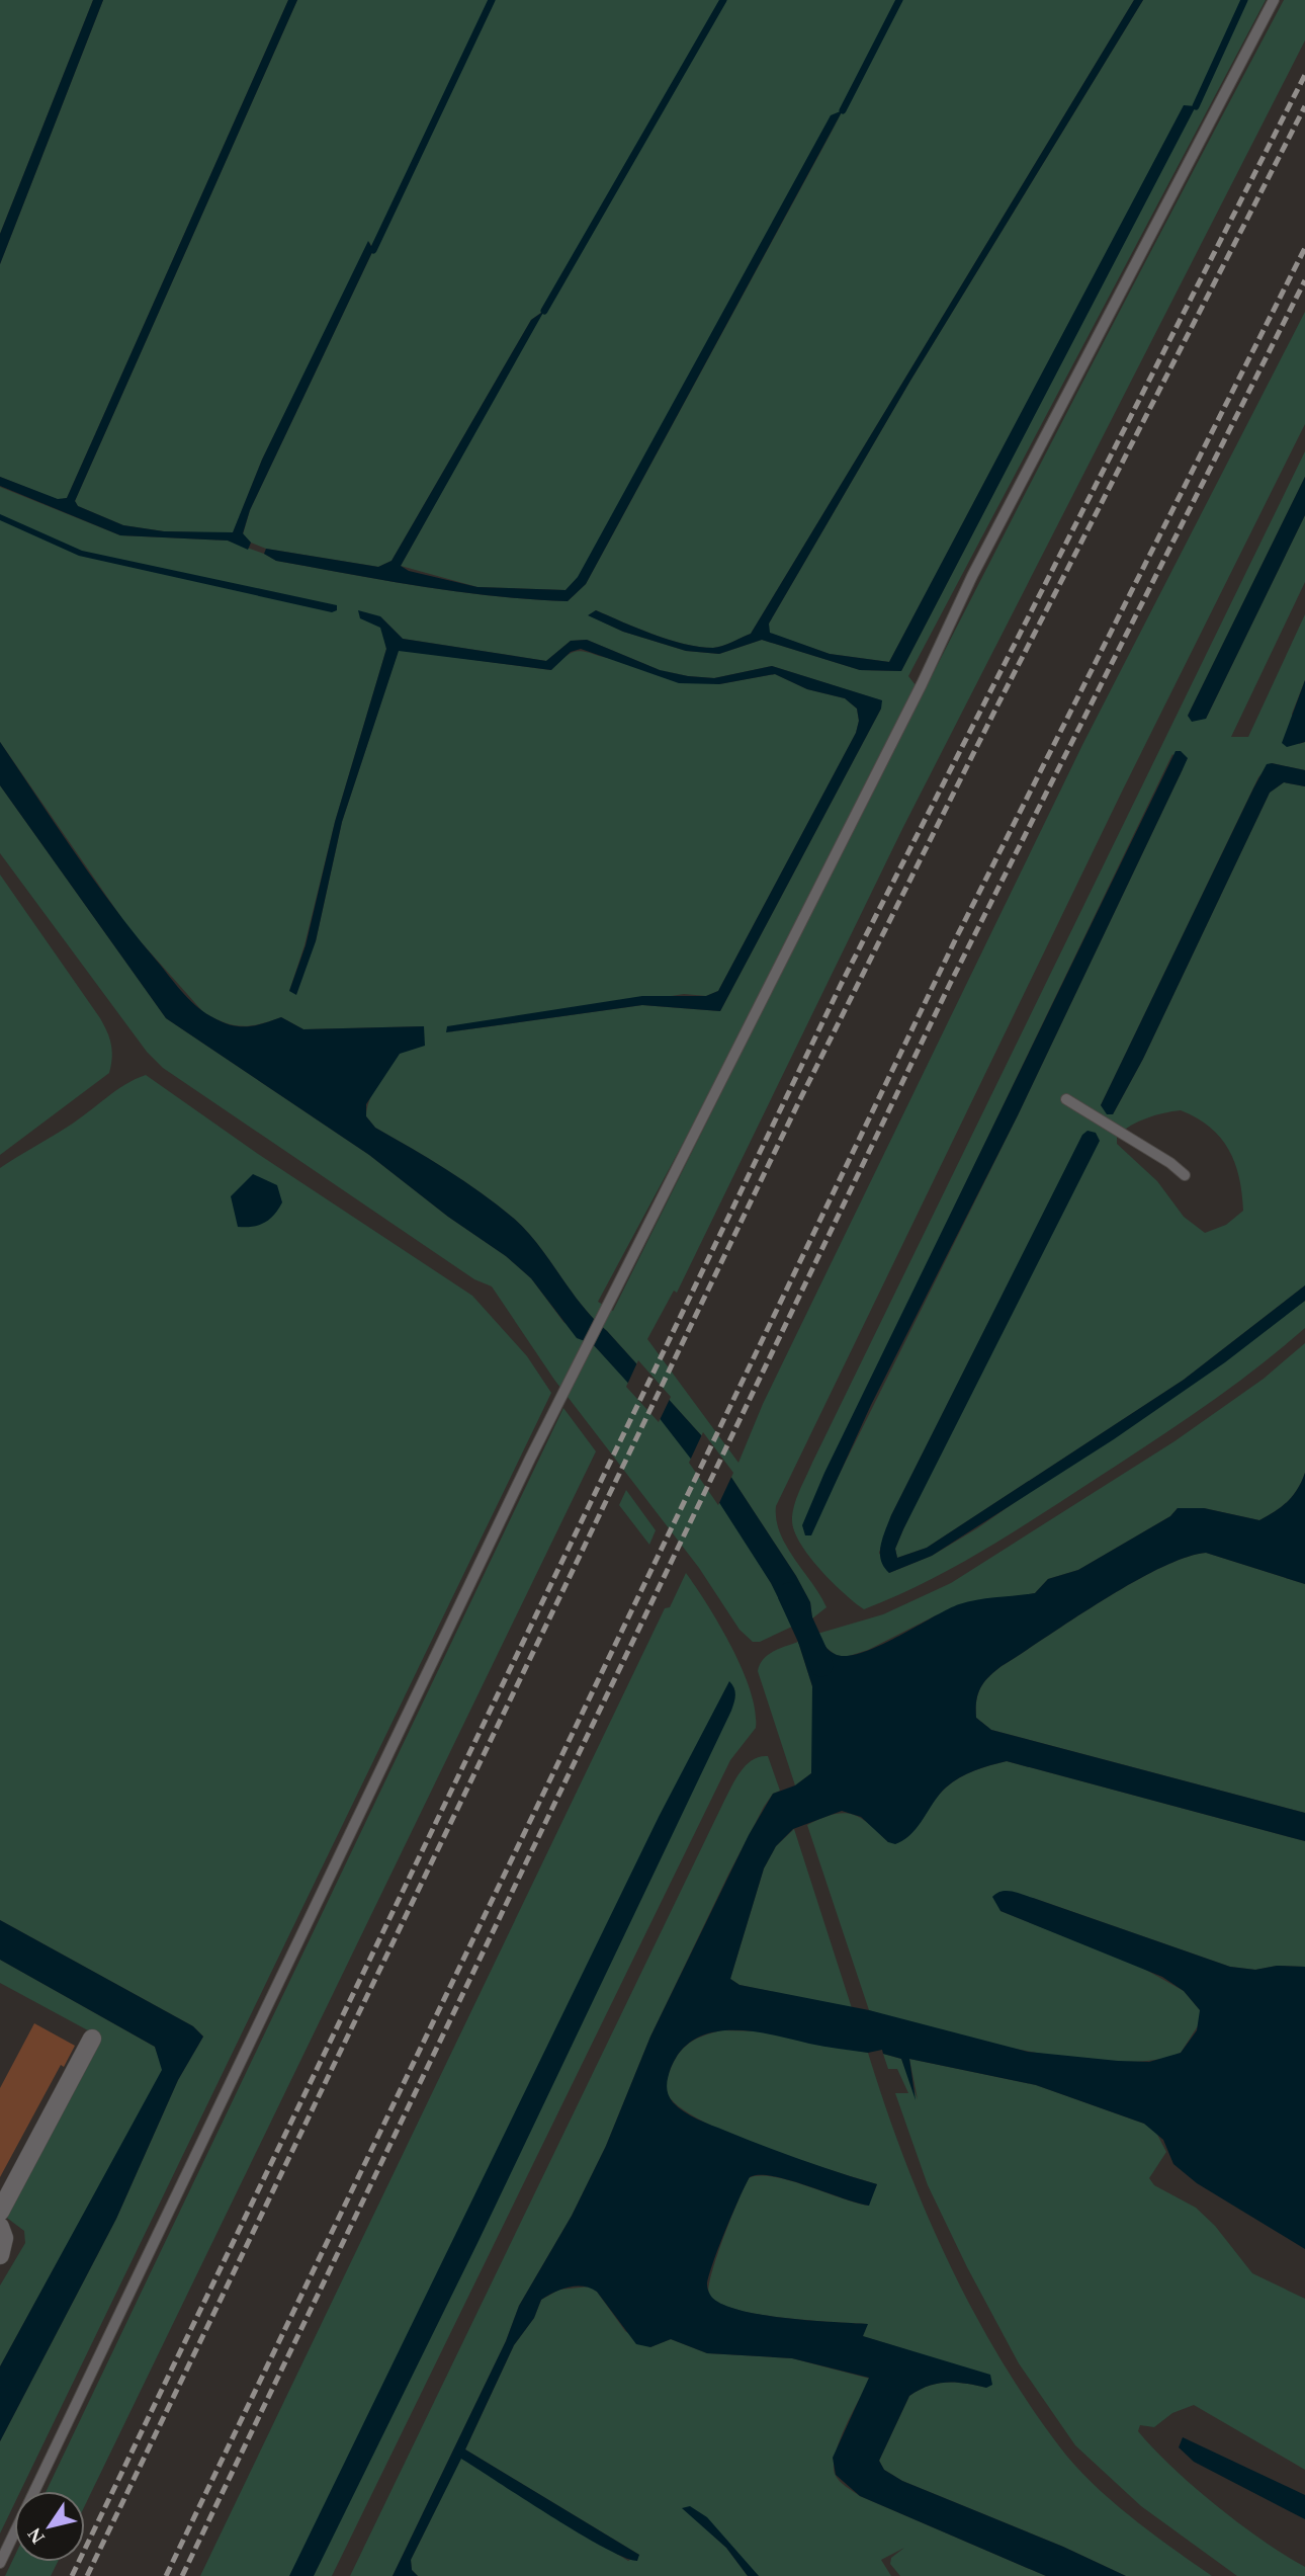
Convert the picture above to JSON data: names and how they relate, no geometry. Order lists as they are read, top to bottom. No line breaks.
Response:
{"north":"bottom left"}
